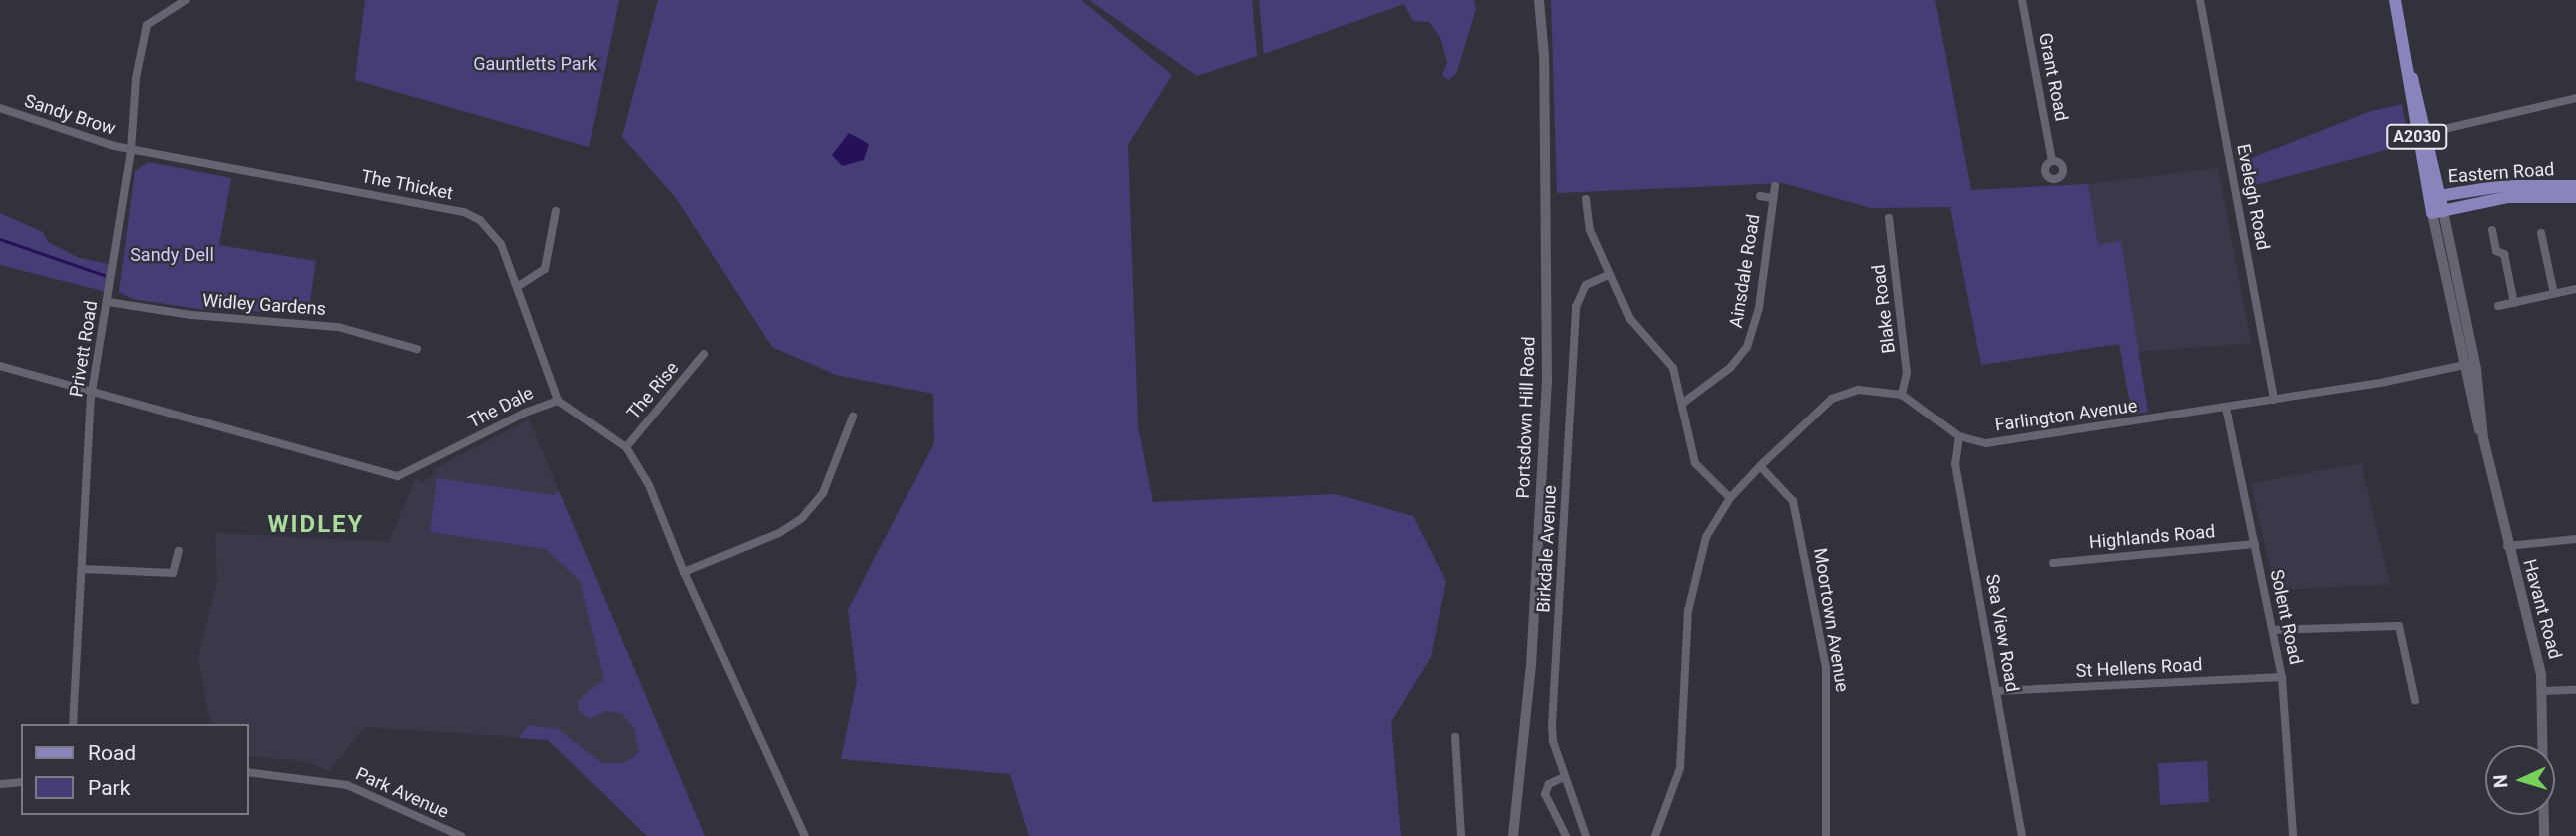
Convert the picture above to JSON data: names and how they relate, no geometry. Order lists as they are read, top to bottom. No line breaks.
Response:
{"streets":{"main road":["A2030","Eastern Road","Portsdown Hill Road","Havant Road"],"street":["Grant Road","Sandy Brow","The Thicket","Evelegh Road","Ainsdale Road","Widley Gardens","Blake Road","Privett Road","The Rise","The Dale","Farlington Avenue","Highlands Road","Birkdale Avenue","Solent Road","Moortown Avenue","Sea View Road","St Hellens Road","Park Avenue"]},"crossings":[["Sandy Brow","The Thicket"],["Sandy Brow","Privett Road"],["Eastern Road","Havant Road"],["The Thicket","Privett Road"],["The Thicket","The Dale"],["Evelegh Road","Farlington Avenue"],["Widley Gardens","Privett Road"],["Blake Road","Farlington Avenue"],["Privett Road","The Dale"],["The Rise","The Dale"],["Farlington Avenue","Havant Road"],["Farlington Avenue","Solent Road"],["Farlington Avenue","Moortown Avenue"],["Farlington Avenue","Sea View Road"],["Highlands Road","Solent Road"],["Solent Road","St Hellens Road"],["Sea View Road","St Hellens Road"]],"districts":["WIDLEY"],"parks":["Gauntletts Park","Sandy Dell"],"legend":["Road","Park"],"north":"left"}
